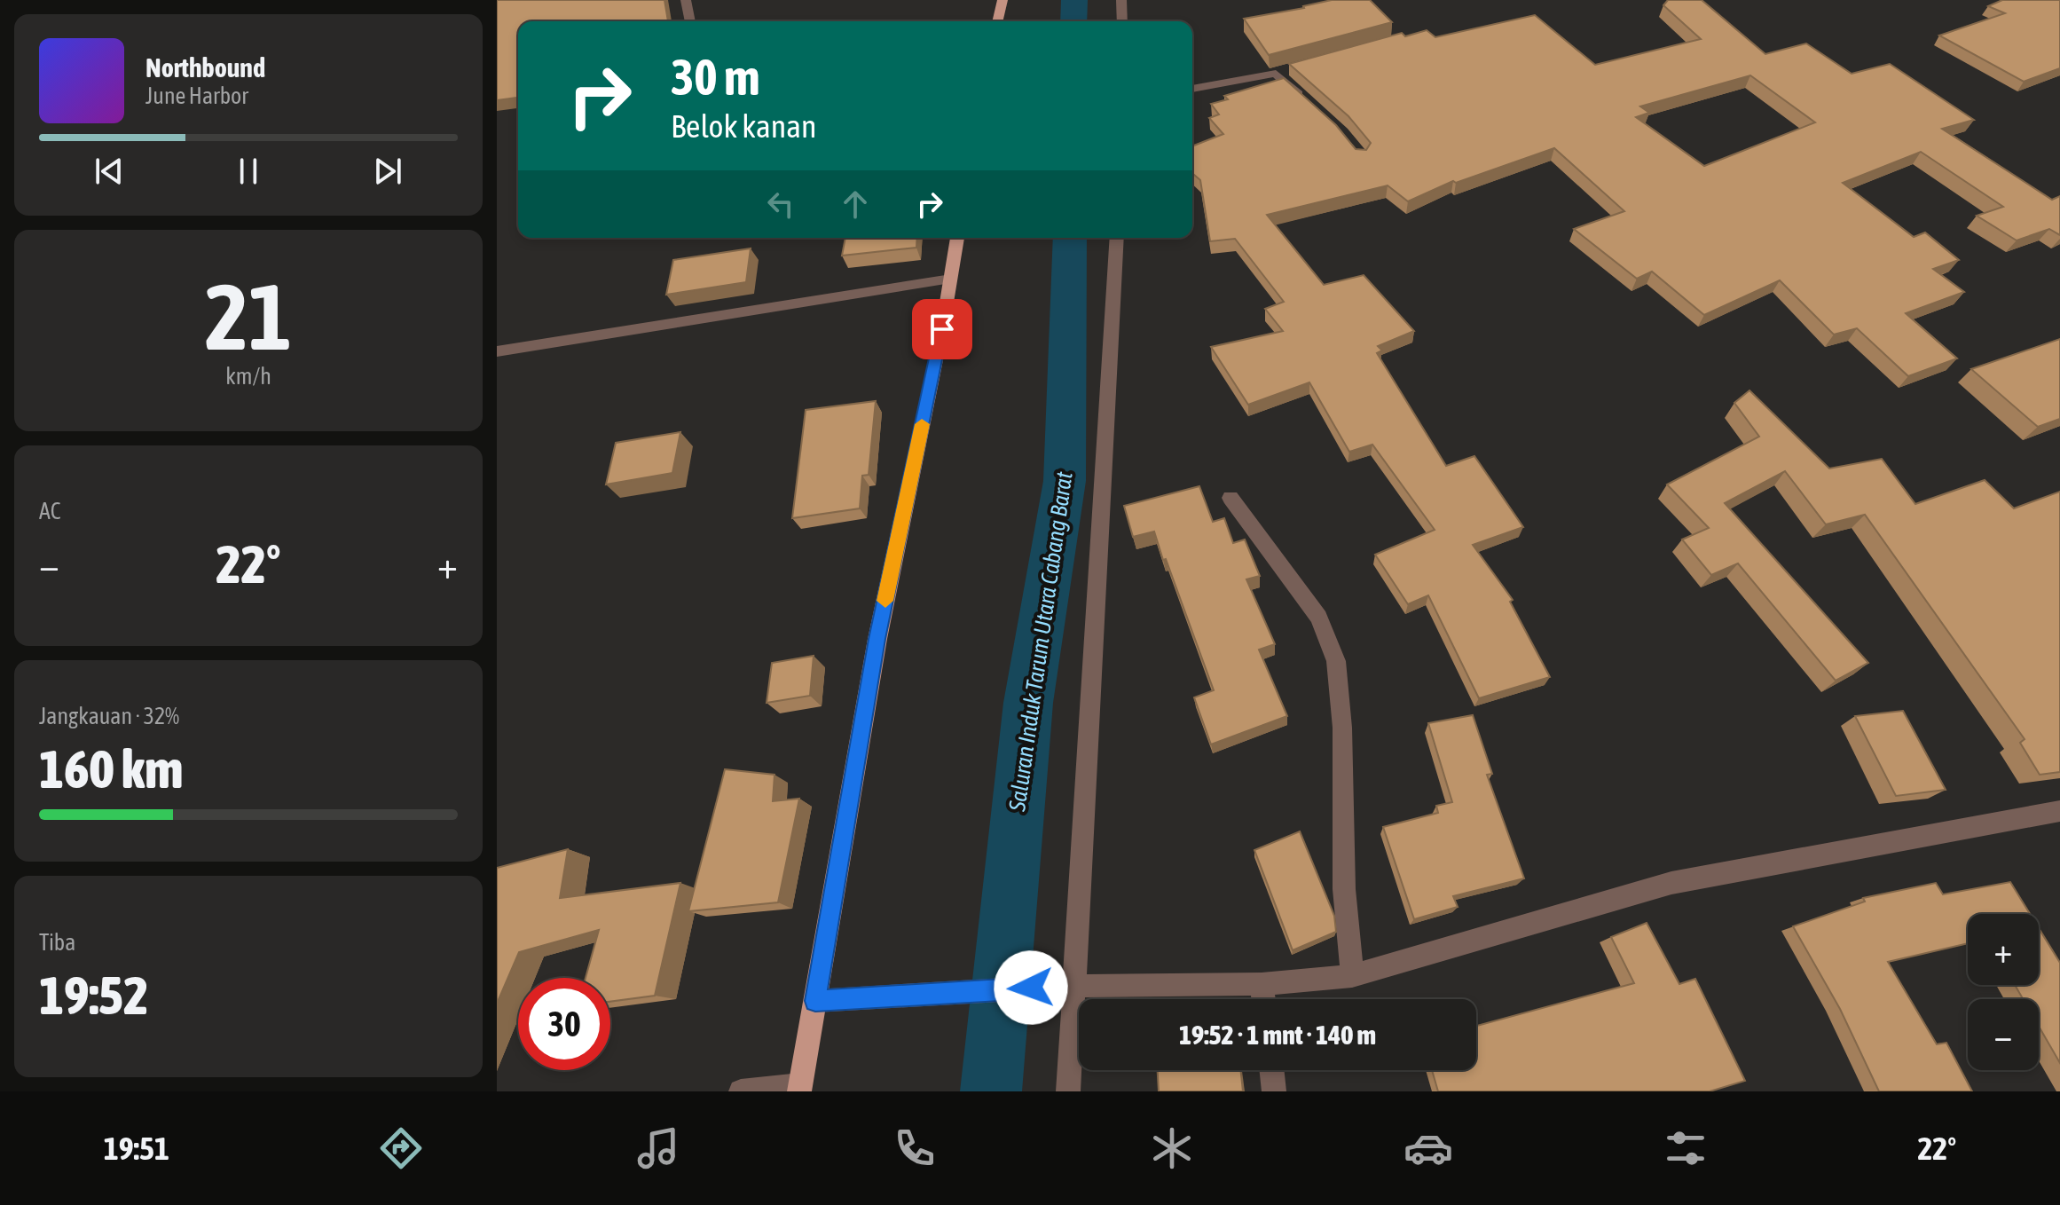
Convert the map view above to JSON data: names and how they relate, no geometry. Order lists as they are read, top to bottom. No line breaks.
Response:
{"water":["Saluran Induk Tarum Utara Cabang Barat"],"page":{"turn":["30 m","Belok kanan"],"song":["Northbound","June Harbor"],"tile":[["21","km/h"],"AC",["Jangkauan · 32%","160 km"],["Tiba","19:52"]],"heat":["−","22°","+"],"map_buttons":["+","−"],"limit":"30","trip":"19:52 · 1 mnt · 140 m","tabs":["19:51","22°"]}}
